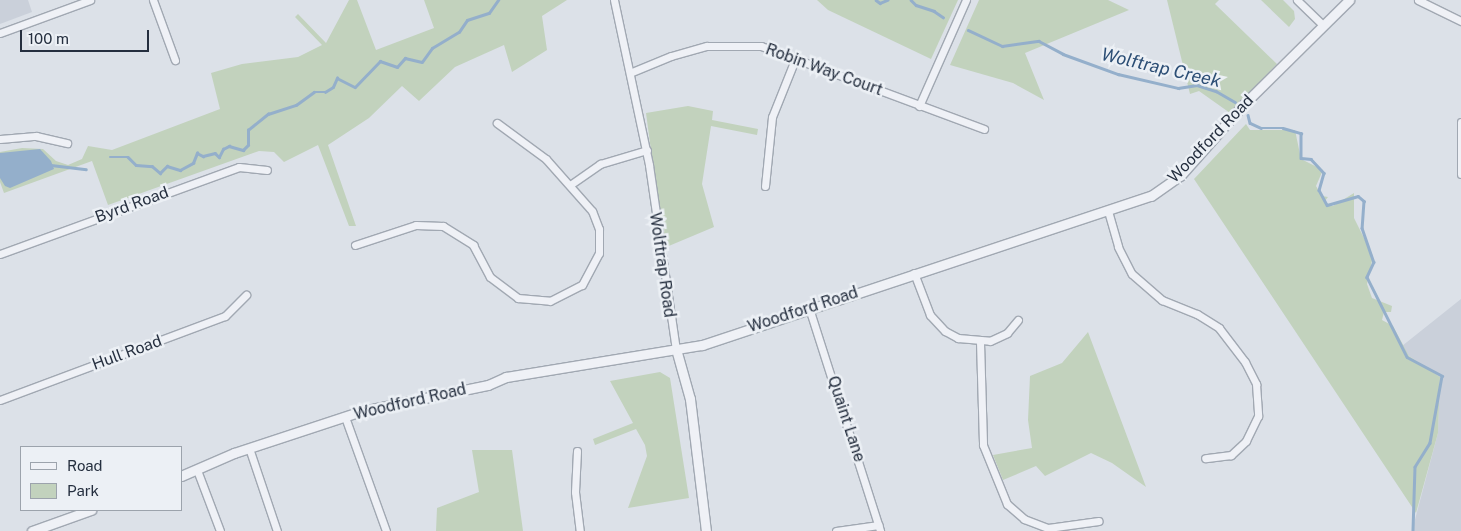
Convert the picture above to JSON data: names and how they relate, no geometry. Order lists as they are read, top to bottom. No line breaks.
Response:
{"streets":{"street":["Robin Way Court","Woodford Road","Byrd Road","Wolftrap Road","Hull Road","Quaint Lane"]},"crossings":[["Robin Way Court","Wolftrap Road"],["Woodford Road","Wolftrap Road"],["Woodford Road","Quaint Lane"]],"water":["Wolftrap Creek"],"legend":["Road","Park"],"scale_bar":"100 m"}
